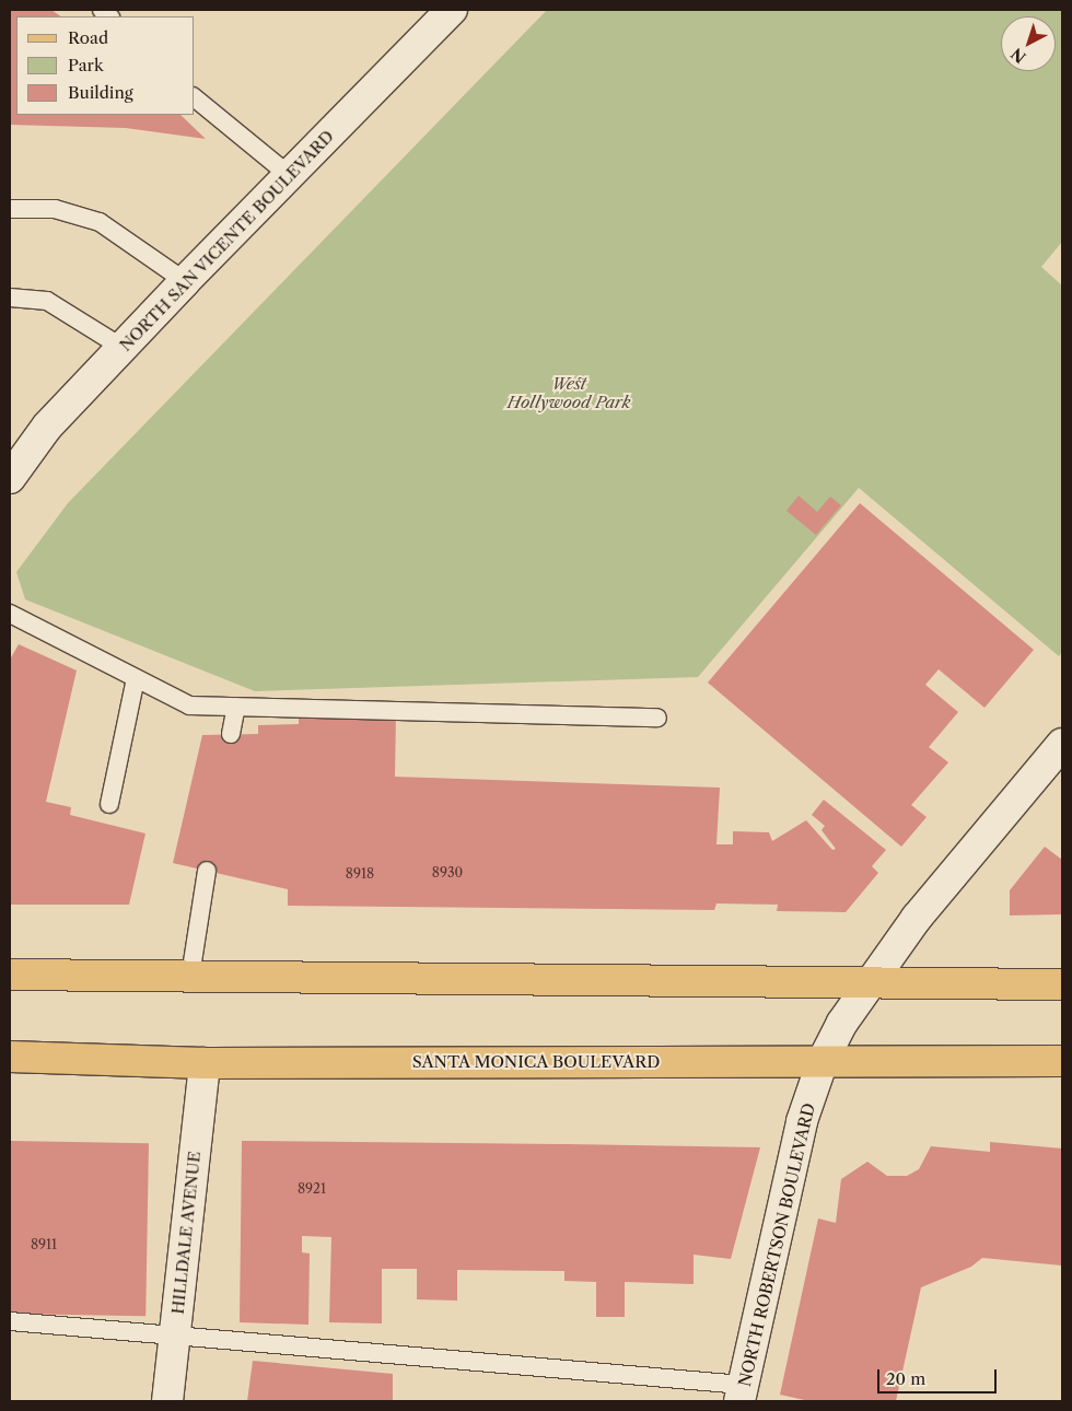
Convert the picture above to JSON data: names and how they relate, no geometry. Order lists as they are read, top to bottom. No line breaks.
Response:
{"streets":{"main road":["SANTA MONICA BOULEVARD"],"street":["NORTH SAN VICENTE BOULEVARD","HILLDALE AVENUE","NORTH ROBERTSON BOULEVARD"]},"crossings":[["SANTA MONICA BOULEVARD","HILLDALE AVENUE"],["SANTA MONICA BOULEVARD","NORTH ROBERTSON BOULEVARD"]],"parks":["West Hollywood Park"],"house_numbers":["8930","8918","8921","8911"],"legend":["Road","Park","Building"],"scale_bar":"20 m","north":"bottom left"}
